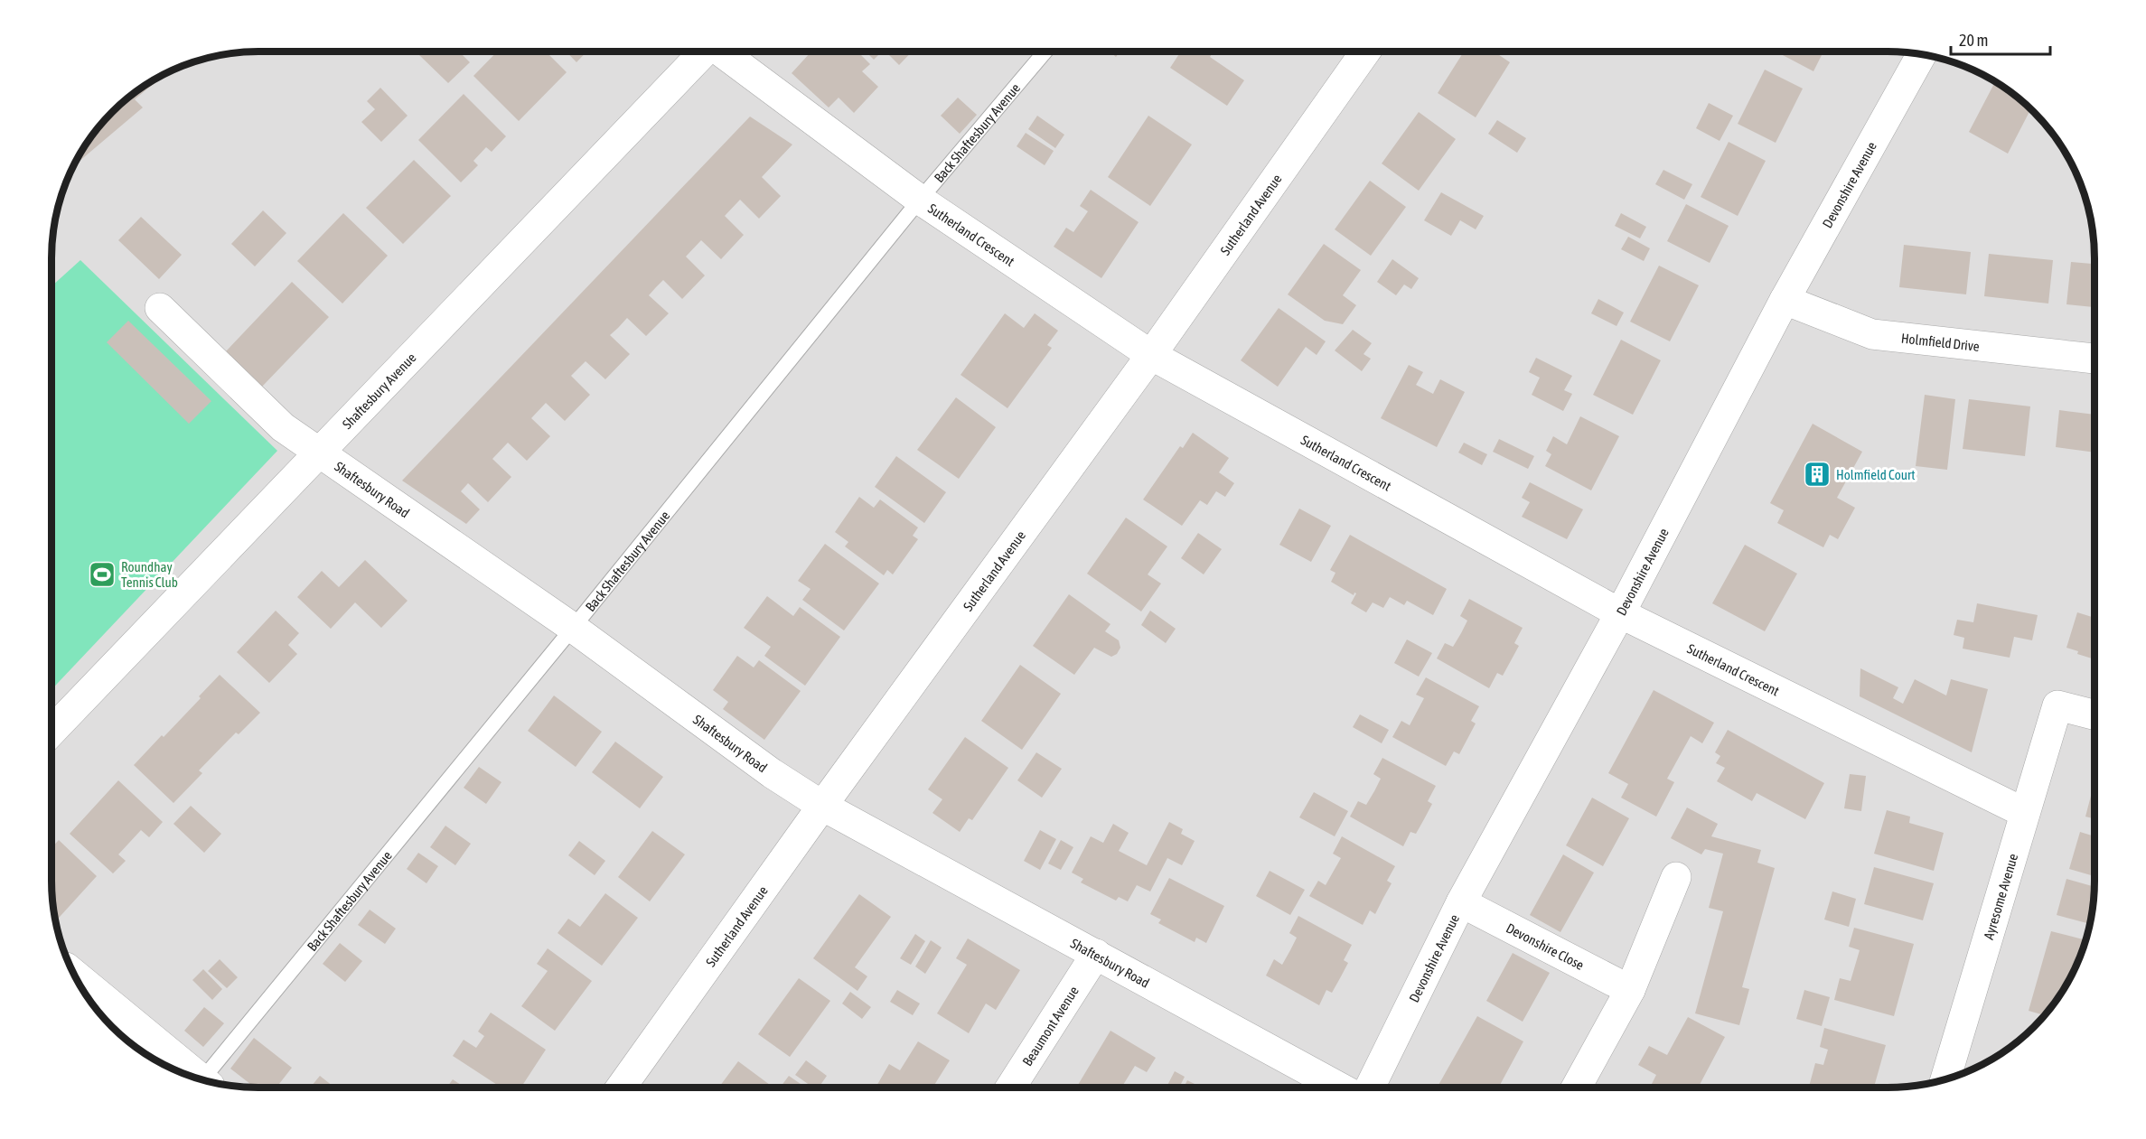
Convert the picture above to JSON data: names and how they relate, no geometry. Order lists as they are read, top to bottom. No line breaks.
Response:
{"streets":{"street":["Devonshire Avenue","Sutherland Avenue","Sutherland Crescent","Holmfield Drive","Shaftesbury Avenue","Shaftesbury Road","Ayresome Avenue","Devonshire Close","Beaumont Avenue"],"lane":["Back Shaftesbury Avenue"]},"crossings":[["Back Shaftesbury Avenue","Sutherland Crescent"],["Back Shaftesbury Avenue","Shaftesbury Road"],["Devonshire Avenue","Sutherland Crescent"],["Devonshire Avenue","Holmfield Drive"],["Devonshire Avenue","Devonshire Close"],["Sutherland Avenue","Sutherland Crescent"],["Sutherland Avenue","Shaftesbury Road"],["Sutherland Crescent","Ayresome Avenue"],["Shaftesbury Avenue","Shaftesbury Road"],["Shaftesbury Road","Beaumont Avenue"]],"places":{"building":["Holmfield Court"],"sports":["Roundhay Tennis Club"]},"scale_bar":"20 m"}
